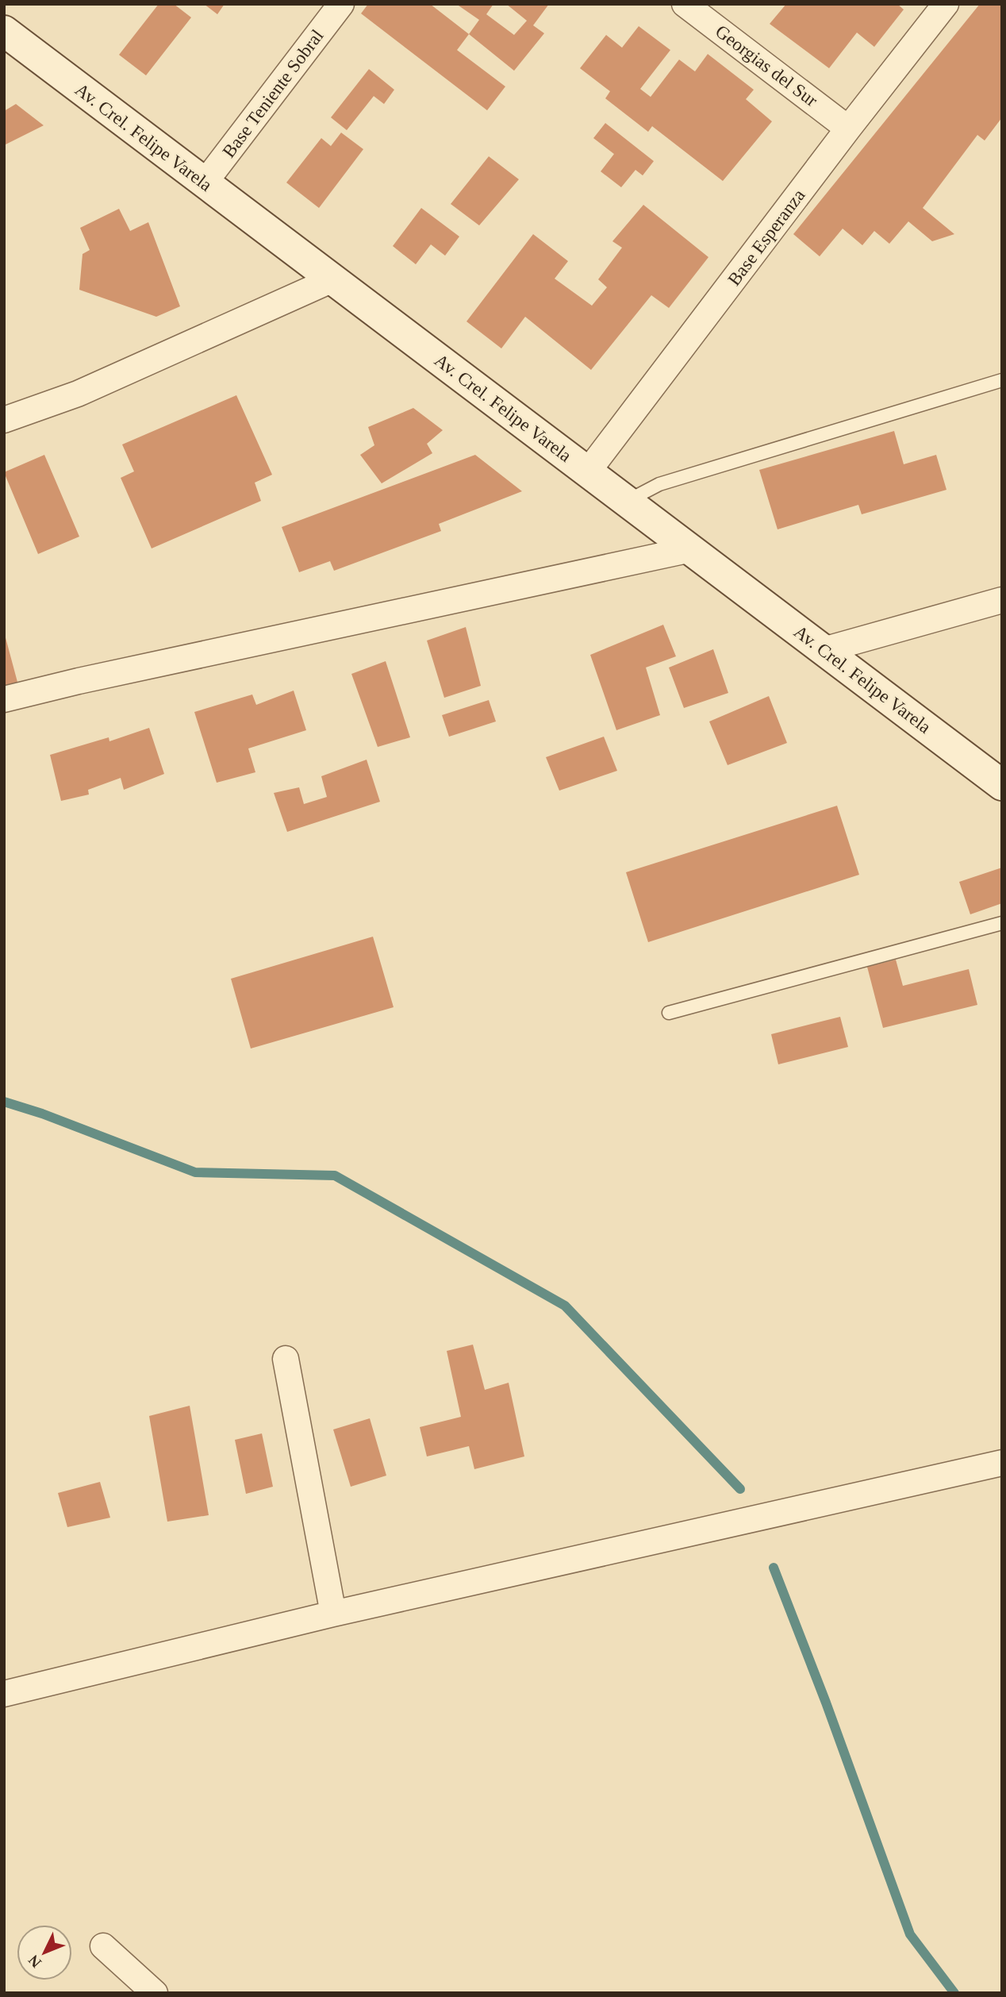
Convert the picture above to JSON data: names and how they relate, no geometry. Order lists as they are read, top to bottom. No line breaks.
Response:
{"streets":{"main road":["Av. Crel. Felipe Varela"],"street":["Georgias del Sur","Base Teniente Sobral","Base Esperanza"]},"crossings":[["Georgias del Sur","Base Esperanza"],["Base Teniente Sobral","Av. Crel. Felipe Varela"],["Av. Crel. Felipe Varela","Base Esperanza"]],"north":"bottom left"}
